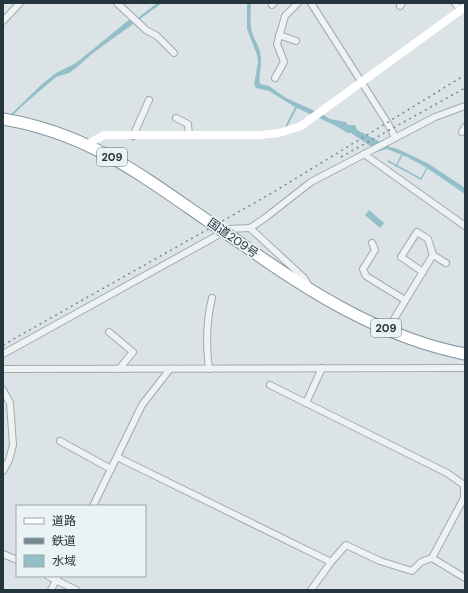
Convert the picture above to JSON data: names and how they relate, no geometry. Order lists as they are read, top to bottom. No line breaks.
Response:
{"streets":{"highway":["209","国道209号"]},"legend":["道路","鉄道","水域"]}
